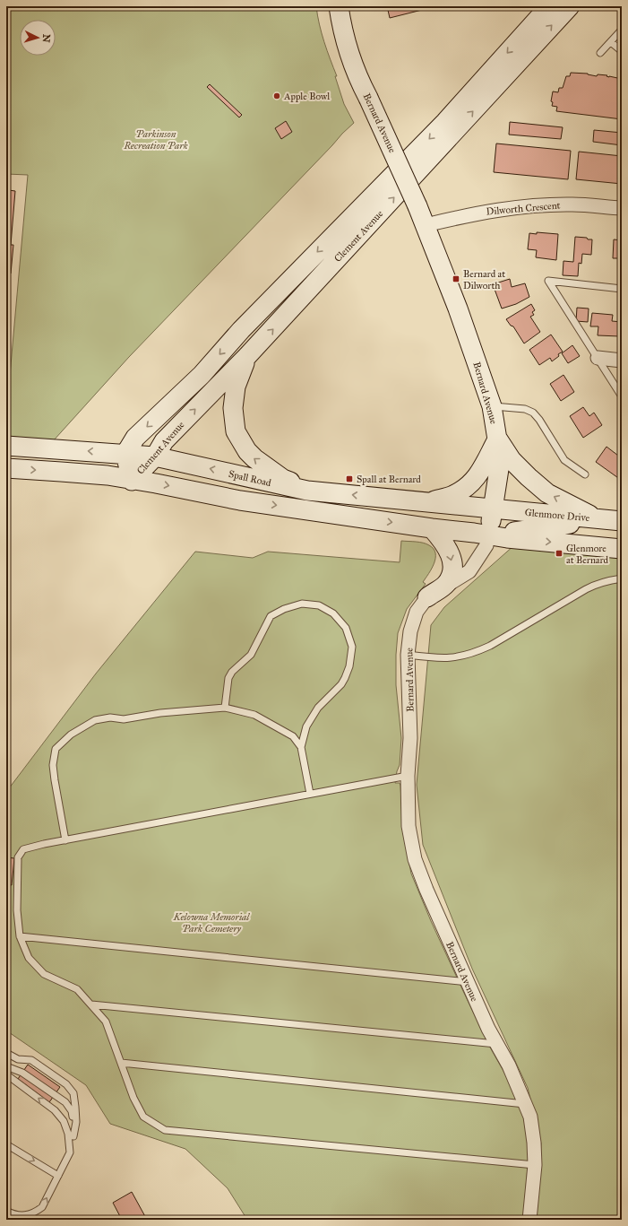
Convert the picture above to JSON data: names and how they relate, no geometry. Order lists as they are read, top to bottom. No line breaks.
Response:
{"streets":{"main road":["Bernard Avenue","Clement Avenue","Spall Road","Glenmore Drive"],"street":["Dilworth Crescent"]},"crossings":[["Bernard Avenue","Dilworth Crescent"],["Bernard Avenue","Spall Road"],["Bernard Avenue","Glenmore Drive"],["Clement Avenue","Spall Road"],["Spall Road","Glenmore Drive"]],"parks":["Parkinson Recreation Park","Kelowna Memorial Park Cemetery"],"places":{"other":["Apple Bowl"],"transit":["Bernard at Dilworth","Spall at Bernard","Glenmore at Bernard"]},"north":"right"}
